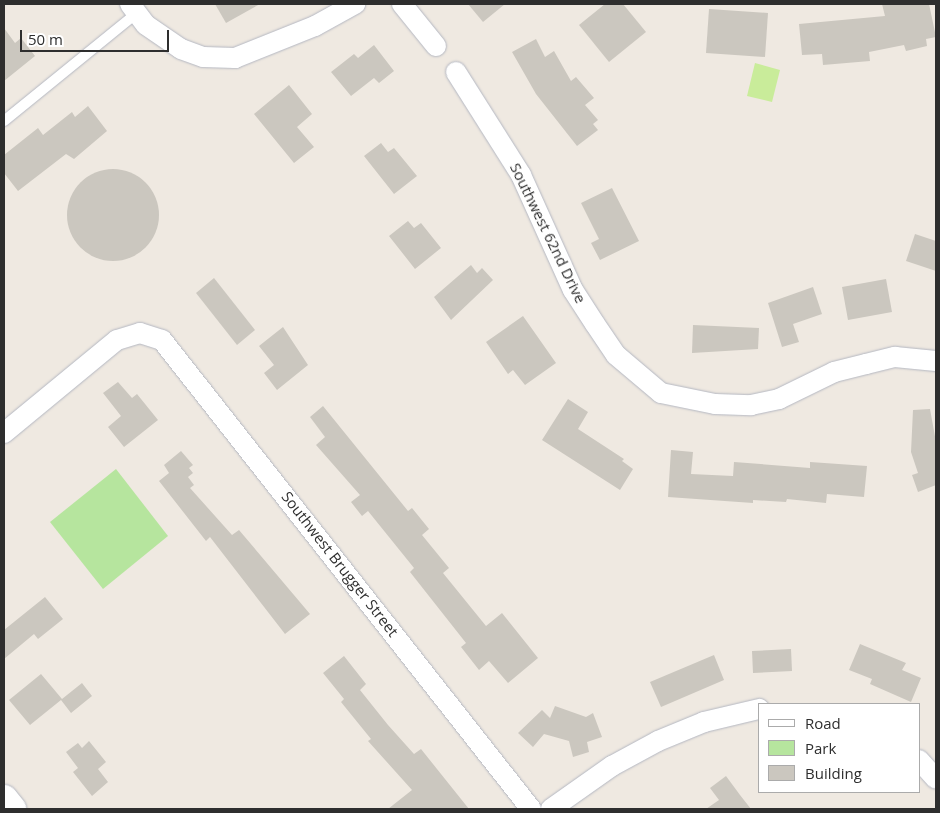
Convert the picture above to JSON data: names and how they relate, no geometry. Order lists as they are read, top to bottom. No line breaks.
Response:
{"streets":{"street":["Southwest 62nd Drive","Southwest Brugger Street"]},"legend":["Road","Park","Building"],"scale_bar":"50 m"}
